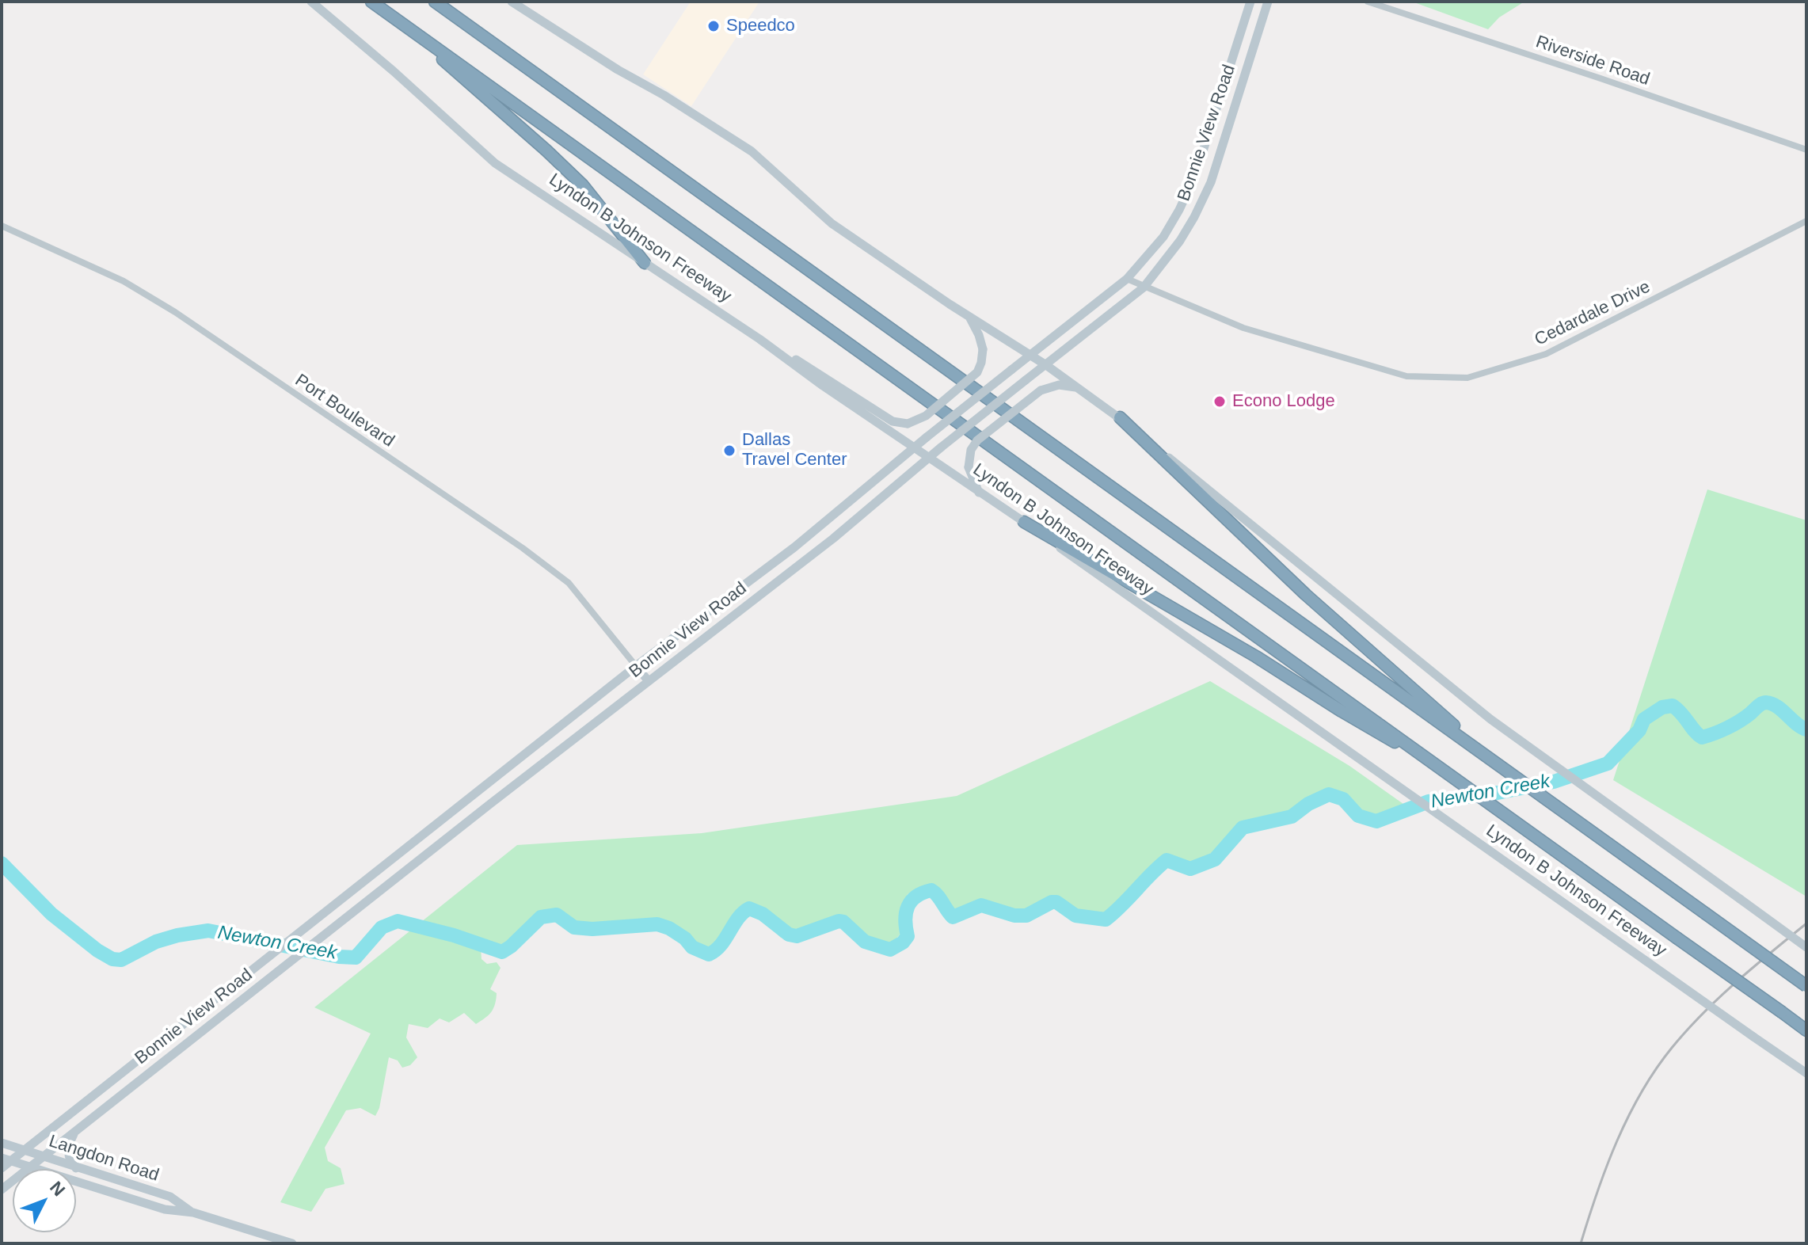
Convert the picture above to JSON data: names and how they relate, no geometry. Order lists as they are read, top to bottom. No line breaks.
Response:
{"streets":{"highway":["Lyndon B Johnson Freeway"],"main road":["Bonnie View Road","Langdon Road"],"street":["Riverside Road","Cedardale Drive","Port Boulevard"]},"crossings":[["Bonnie View Road","Lyndon B Johnson Freeway"],["Bonnie View Road","Cedardale Drive"],["Bonnie View Road","Port Boulevard"],["Bonnie View Road","Langdon Road"]],"water":["Newton Creek"],"places":["Speedco","Econo Lodge","Dallas Travel Center"],"north":"top right"}
